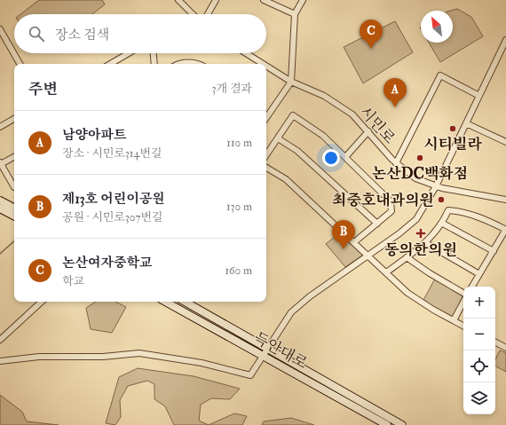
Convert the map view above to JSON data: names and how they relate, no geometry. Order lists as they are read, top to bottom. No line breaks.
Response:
{"streets":{"street":["시민로","득안대로"]},"places":{"other":["시티빌라","논산DC백화점","최중호내과의원"],"health":["동의한의원"]},"north":"top left","page":{"search":"장소 검색","pins":["C","A","B"],"heading":["주변","3개 결과"],"list":[{"mark":"A","name":"남양아파트","note":"장소 · 시민로314번길","value":"110 m"},{"mark":"B","name":"제13호 어린이공원","note":"공원 · 시민로307번길","value":"130 m"},{"mark":"C","name":"논산여자중학교","note":"학교","value":"160 m"}],"map_buttons":["+","−"]}}
